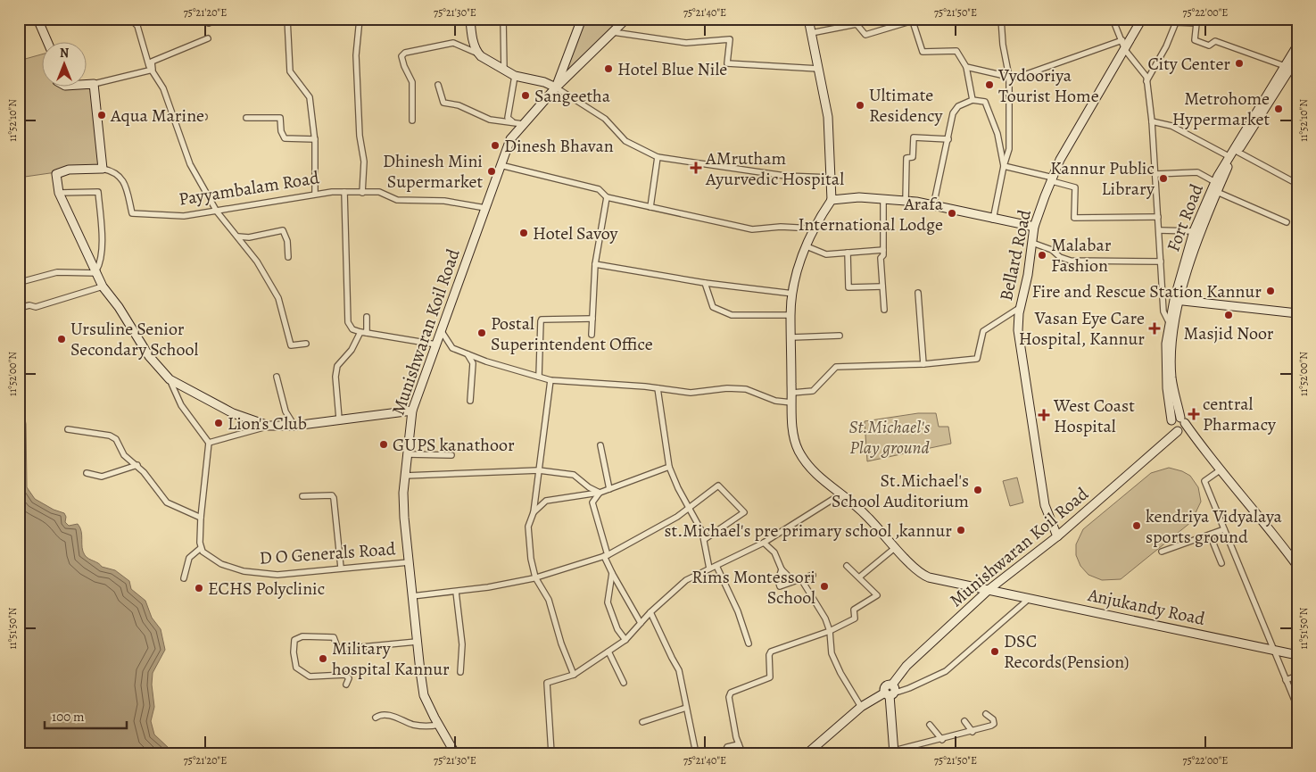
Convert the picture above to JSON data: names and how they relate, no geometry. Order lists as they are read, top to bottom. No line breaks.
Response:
{"streets":{"main road":["Payyambalam Road","Fort Road","Bellard Road","Munishwaran Koil Road","Anjukandy Road"],"street":["D O Generals Road"]},"crossings":[["Payyambalam Road","Munishwaran Koil Road"],["Fort Road","Munishwaran Koil Road"],["Bellard Road","Munishwaran Koil Road"],["Munishwaran Koil Road","D O Generals Road"],["Munishwaran Koil Road","Anjukandy Road"]],"parks":["St.Michael's Play ground"],"places":{"other":["City Center","Hotel Blue Nile","Vydooriya Tourist Home","Sangeetha","Ultimate Residency","Metrohome Hypermarket","Aqua Marine","Dinesh Bhavan","Dhinesh Mini Supermarket","Kannur Public Library","Arafa International Lodge","Hotel Savoy","Malabar Fashion","Fire and Rescue Station Kannur","Masjid Noor","Postal Superintendent Office","Ursuline Senior Secondary School","Lion's Club","GUPS kanathoor","St.Michael's School Auditorium","kendriya Vidyalaya sports ground","st.Michael's pre primary school ,kannur","Rims Montessori School","ECHS Polyclinic","DSC Records(Pension)","Military hospital Kannur"],"health":["AMrutham Ayurvedic Hospital","Vasan Eye Care Hospital, Kannur","central Pharmacy","West Coast Hospital"]},"scale_bar":"100 m","north":"top","coordinates":["75°21'20\"E","75°21'30\"E","75°21'40\"E","75°21'50\"E","75°22'00\"E","11°52'10\"N","11°52'00\"N","11°51'50\"N"]}
